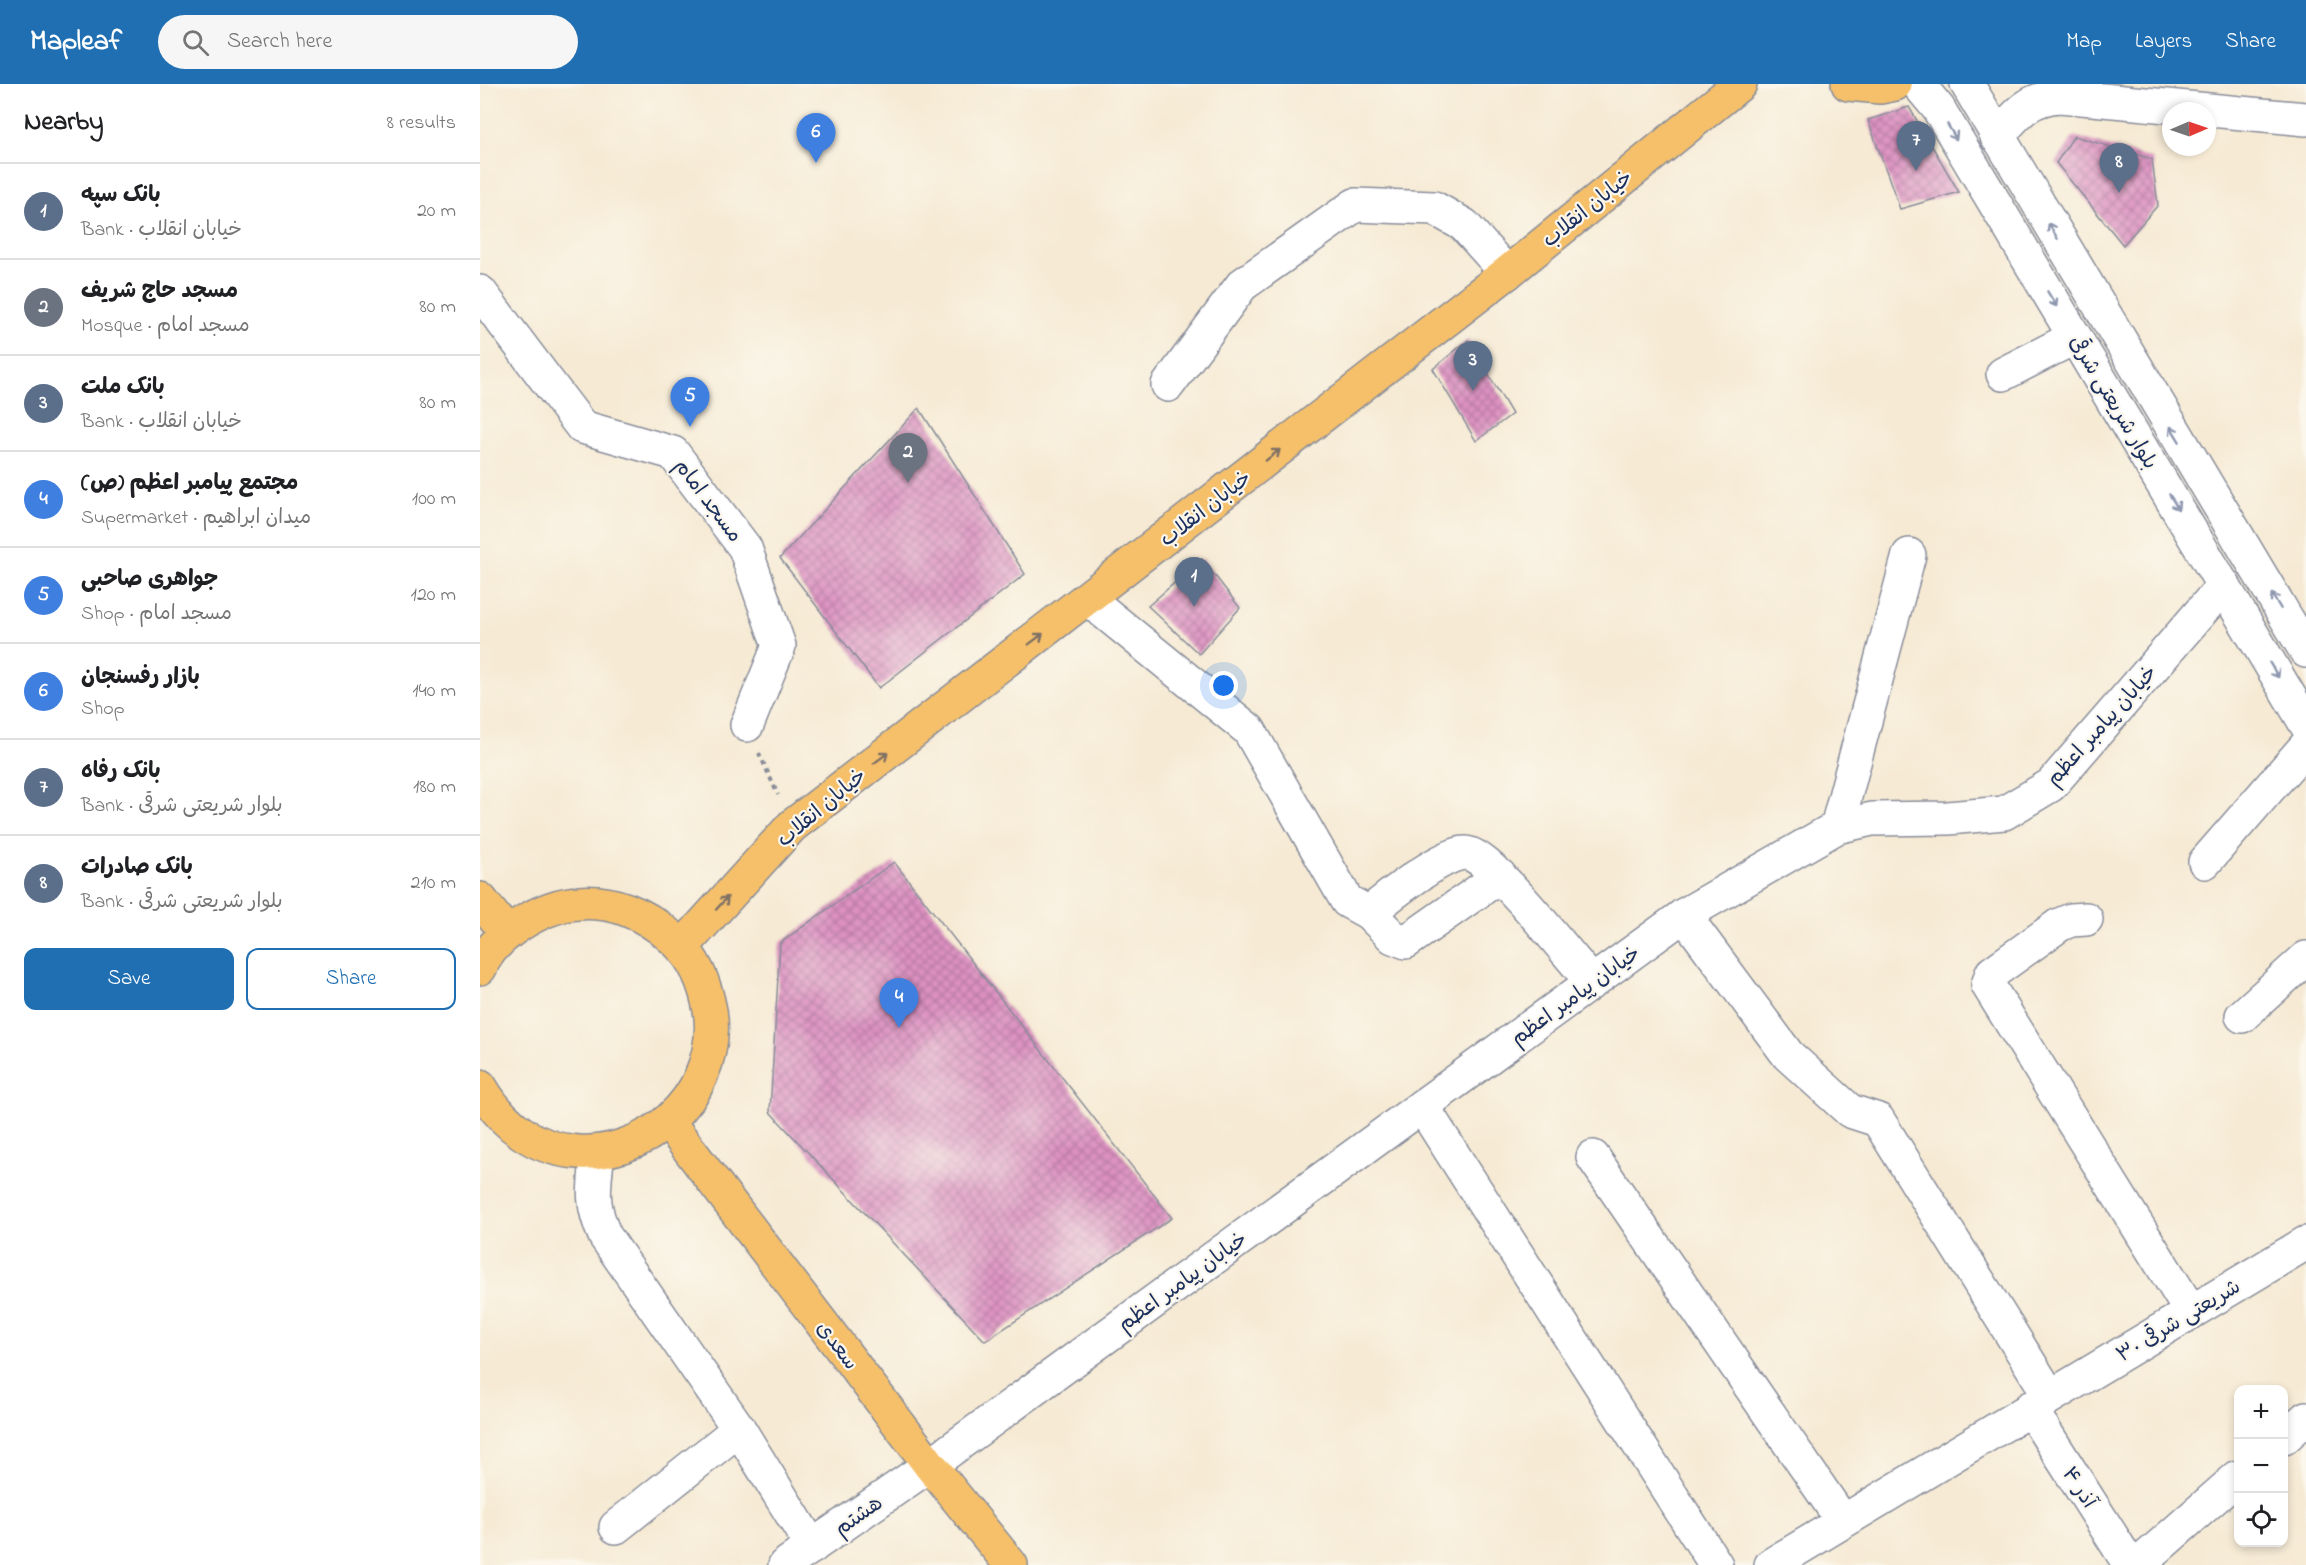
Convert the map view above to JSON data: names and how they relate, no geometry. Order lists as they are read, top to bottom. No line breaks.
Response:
{"streets":{"main road":["خیابان انقلاب","سعدی"],"street":["بلوار شریعتی شرقی","مسجد امام","خیابان پیامبر اعظم","شریعتی شرقی ۳۰","آذر ۴","هشتم"]},"crossings":[["بلوار شریعتی شرقی","خیابان پیامبر اعظم"],["خیابان پیامبر اعظم","سعدی"],["خیابان پیامبر اعظم","آذر ۴"],["خیابان پیامبر اعظم","هشتم"],["شریعتی شرقی ۳۰","آذر ۴"],["سعدی","هشتم"]],"one_way":["خیابان انقلاب"],"north":"right","page":{"header":"Mapleaf","search":"Search here","nav":["Map","Layers","Share"],"heading":["Nearby","8 results"],"pins":["6","7","8","3","5","2","1","4"],"list":[{"mark":"1","name":"بانک سپه","note":"Bank · خیابان انقلاب","value":"20 m"},{"mark":"2","name":"مسجد حاج شریف","note":"Mosque · مسجد امام","value":"80 m"},{"mark":"3","name":"بانک ملت","note":"Bank · خیابان انقلاب","value":"80 m"},{"mark":"4","name":"مجتمع پیامبر اعظم (ص)","note":"Supermarket · میدان ابراهیم","value":"100 m"},{"mark":"5","name":"جواهری صاحبی","note":"Shop · مسجد امام","value":"120 m"},{"mark":"6","name":"بازار رفسنجان","note":"Shop","value":"140 m"},{"mark":"7","name":"بانک رفاه","note":"Bank · بلوار شریعتی شرقی","value":"180 m"},{"mark":"8","name":"بانک صادرات","note":"Bank · بلوار شریعتی شرقی","value":"210 m"}],"buttons":["Save","Share"],"map_buttons":["+","−"]}}
